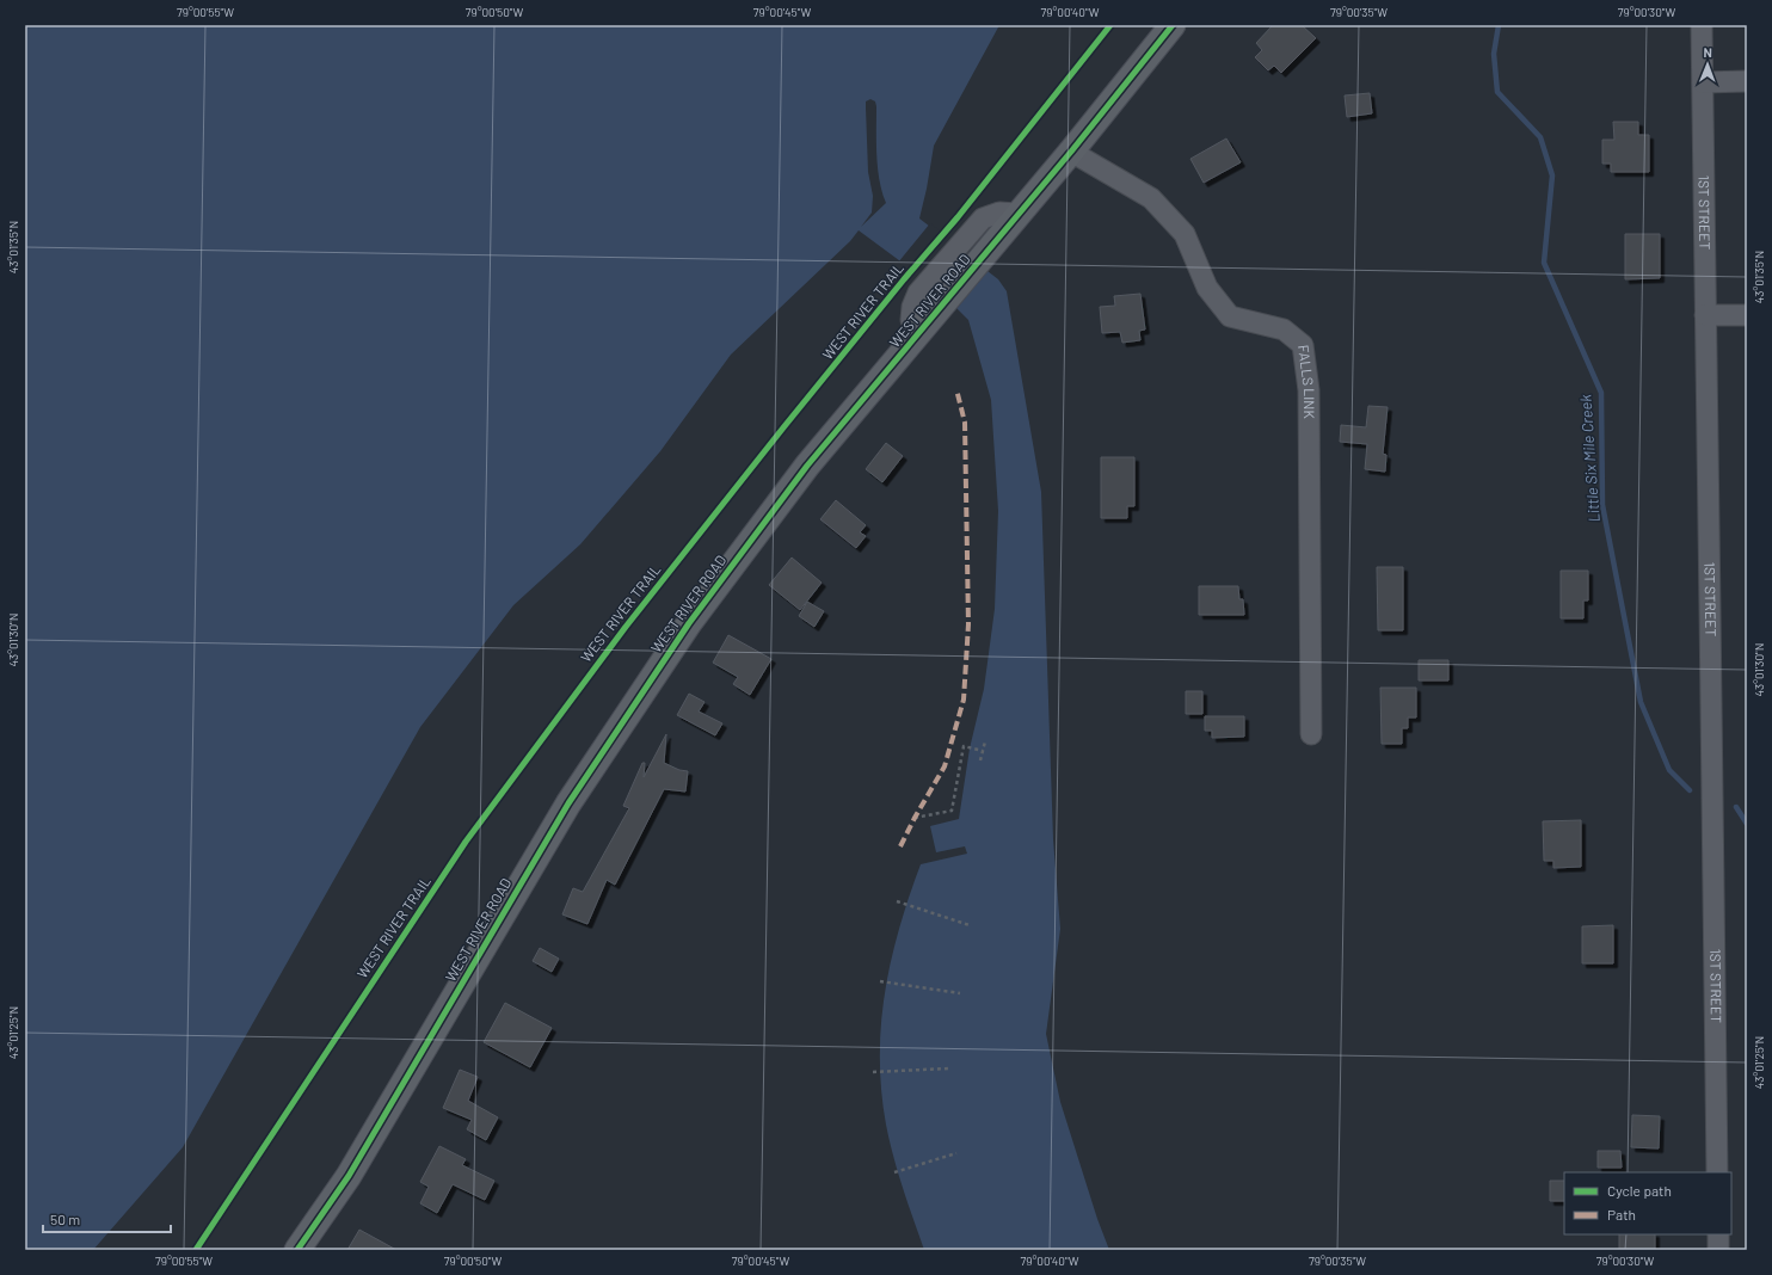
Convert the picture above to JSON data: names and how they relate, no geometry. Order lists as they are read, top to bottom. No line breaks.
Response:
{"streets":{"main road":["WEST RIVER ROAD"],"street":["1ST STREET","FALLS LINK"],"cycle path":["WEST RIVER TRAIL"]},"crossings":[["WEST RIVER ROAD","FALLS LINK"]],"water":["Little Six Mile Creek"],"legend":["Cycle path","Path"],"scale_bar":"50 m","north":"top","coordinates":["79°00'55\"W","79°00'50\"W","79°00'45\"W","79°00'40\"W","79°00'35\"W","79°00'30\"W","43°01'35\"N","43°01'30\"N","43°01'25\"N"]}
